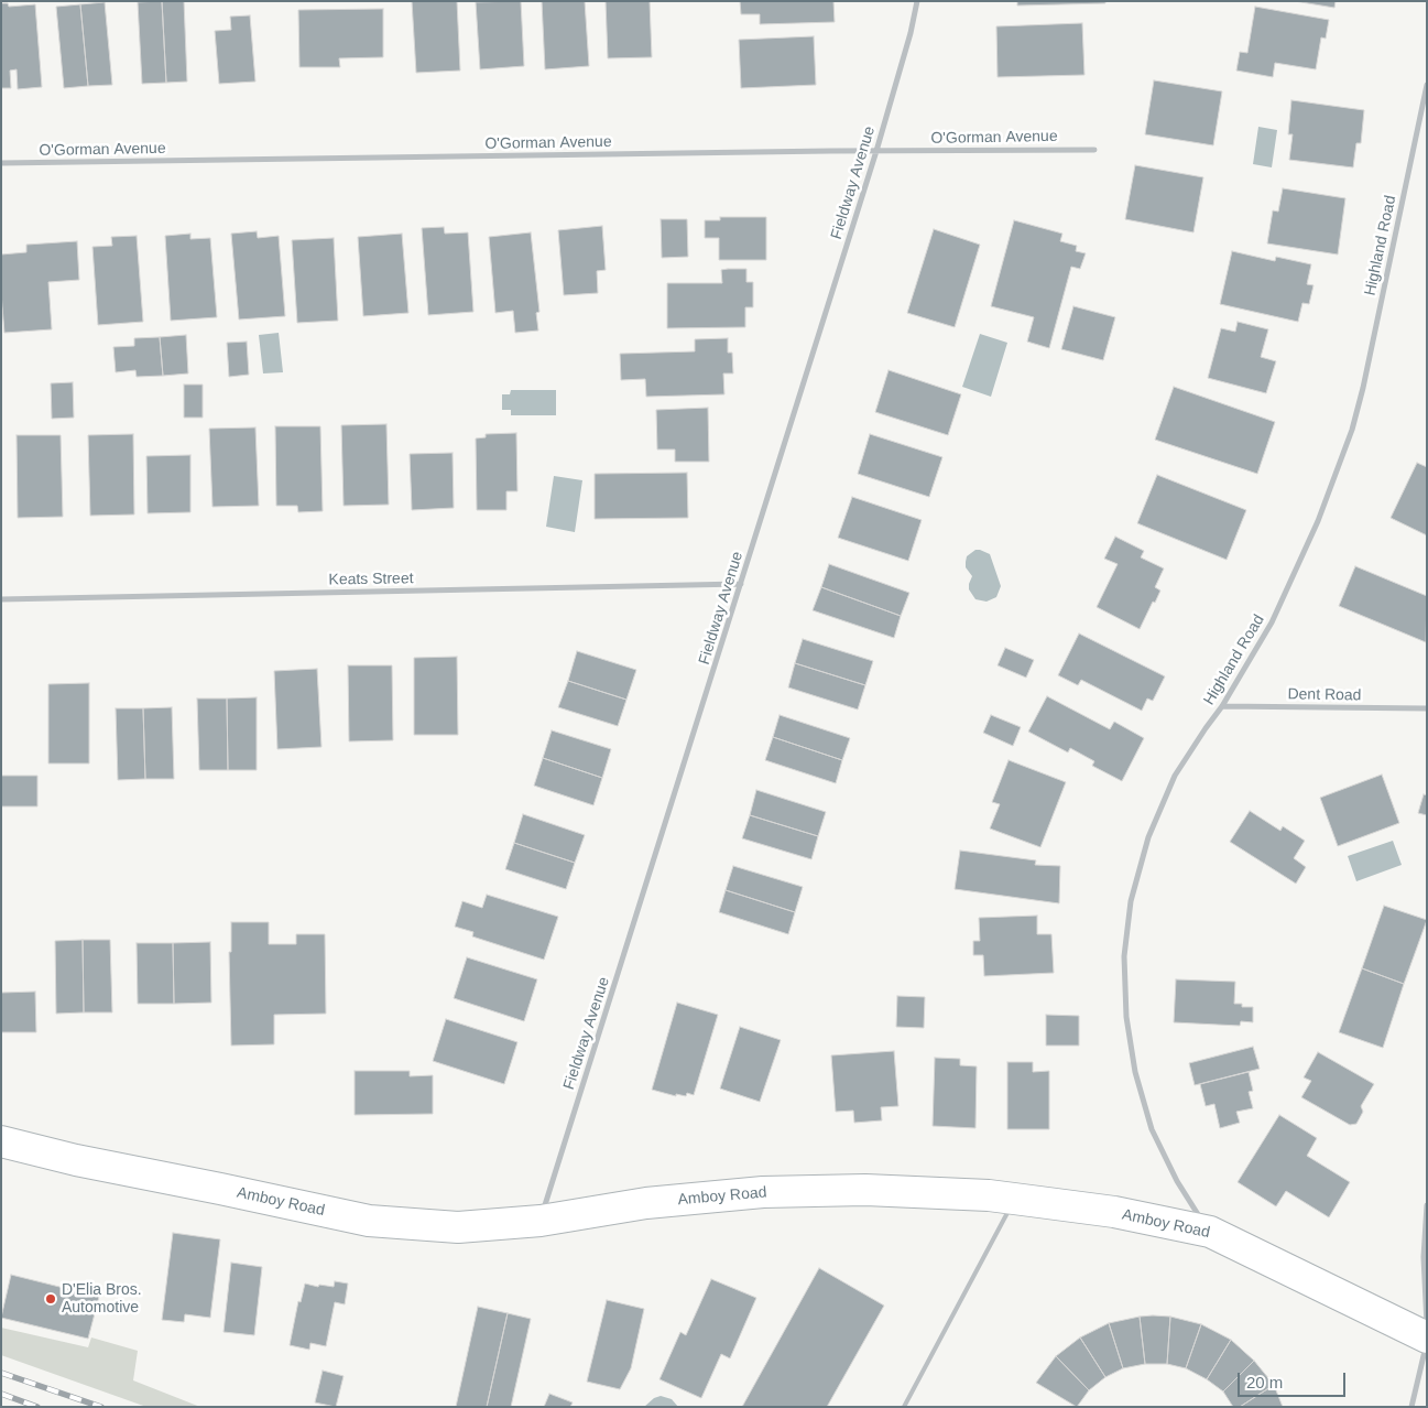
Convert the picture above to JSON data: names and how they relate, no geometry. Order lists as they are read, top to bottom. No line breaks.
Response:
{"streets":{"main road":["Amboy Road"],"street":["O'Gorman Avenue","Fieldway Avenue","Highland Road","Keats Street","Dent Road"]},"crossings":[["O'Gorman Avenue","Fieldway Avenue"],["Fieldway Avenue","Keats Street"],["Fieldway Avenue","Amboy Road"],["Highland Road","Dent Road"],["Highland Road","Amboy Road"]],"places":["D'Elia Bros. Automotive"],"scale_bar":"20 m"}
